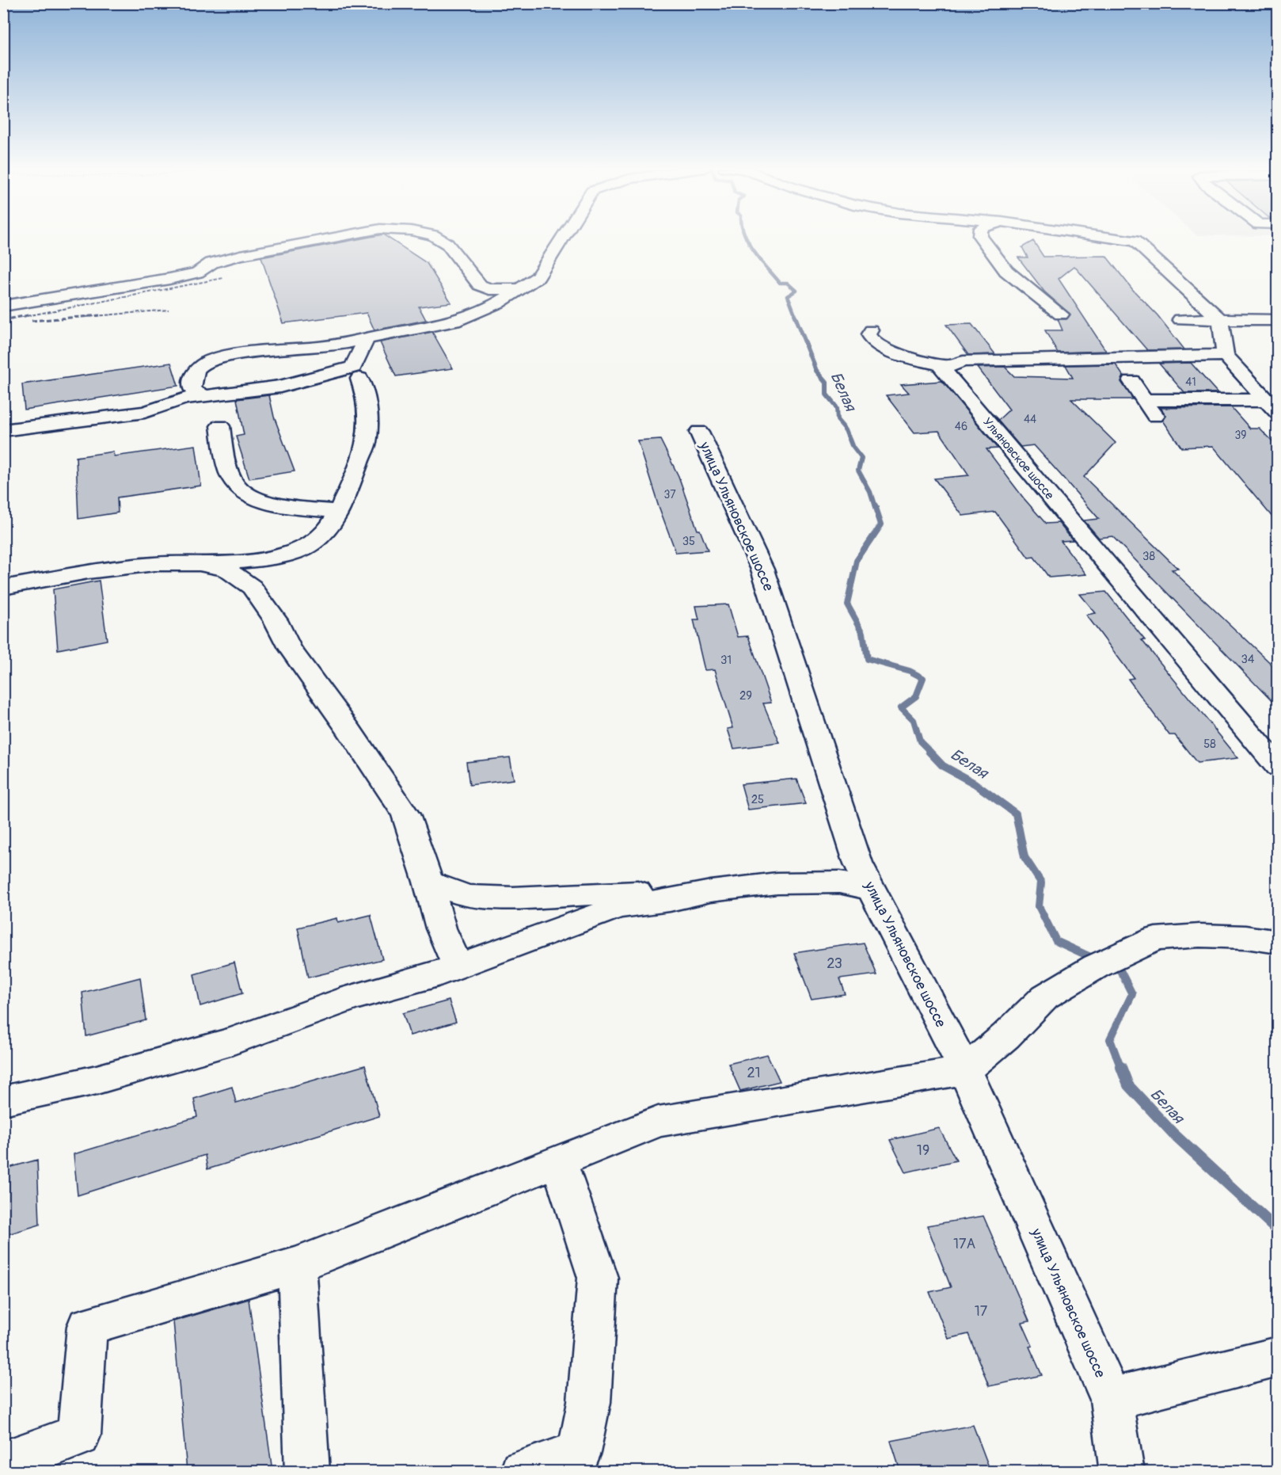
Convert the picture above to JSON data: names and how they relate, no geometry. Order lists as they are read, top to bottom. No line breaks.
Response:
{"streets":{"street":["Ульяновское шоссе","улица Ульяновское шоссе"]},"water":["Белая"],"house_numbers":["41","44","46","39","37","35","38","34","31","29","58","25","23","21","19","17А","17"]}
